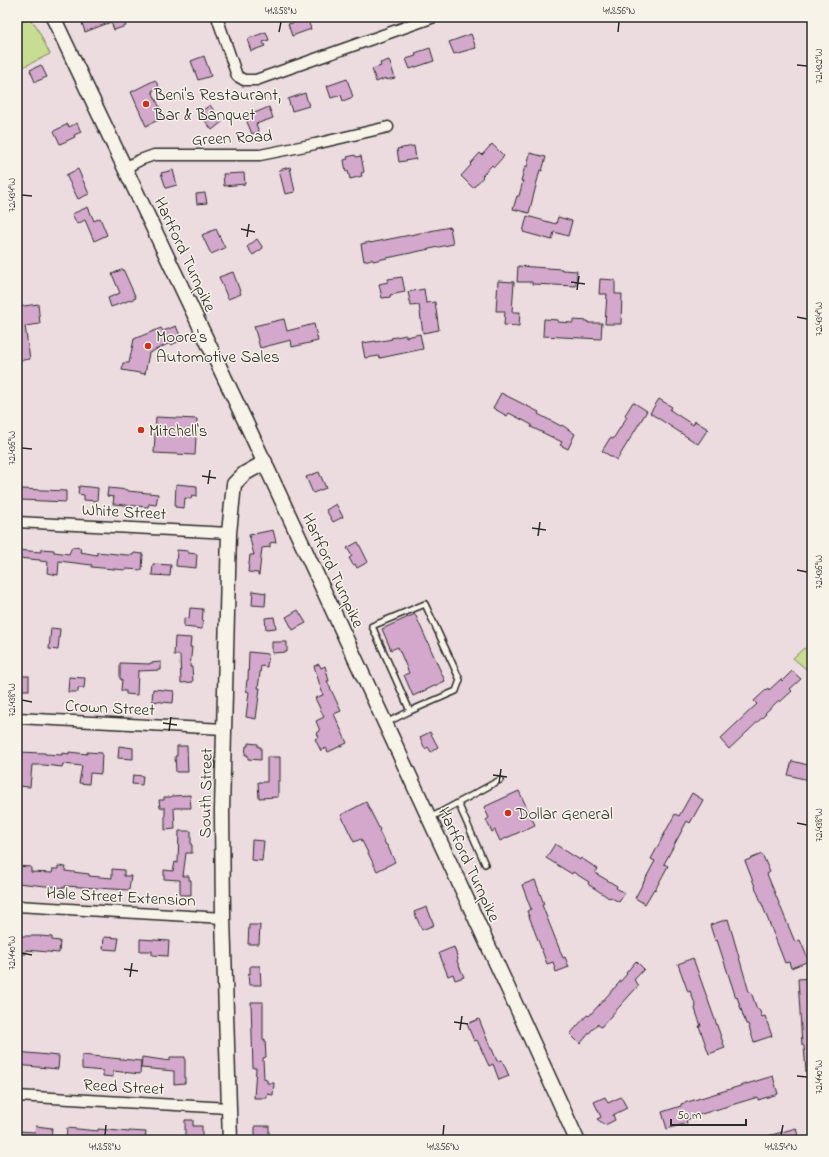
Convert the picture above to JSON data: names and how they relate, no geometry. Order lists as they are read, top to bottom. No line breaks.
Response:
{"streets":{"main road":["Hartford Turnpike","South Street"],"street":["Green Road","White Street","Crown Street","Hale Street Extension","Reed Street"]},"crossings":[["Green Road","Hartford Turnpike"],["Hartford Turnpike","South Street"],["White Street","South Street"],["Crown Street","South Street"],["South Street","Hale Street Extension"],["South Street","Reed Street"]],"places":["Beni's Restaurant, Bar & Banquet","Moore's Automotive Sales","Mitchell's","Dollar General"],"scale_bar":"50 m","coordinates":["41.858°N","41.856°N","72.432°W","72.434°W","72.436°W","72.438°W","72.440°W","41.854°N"]}
